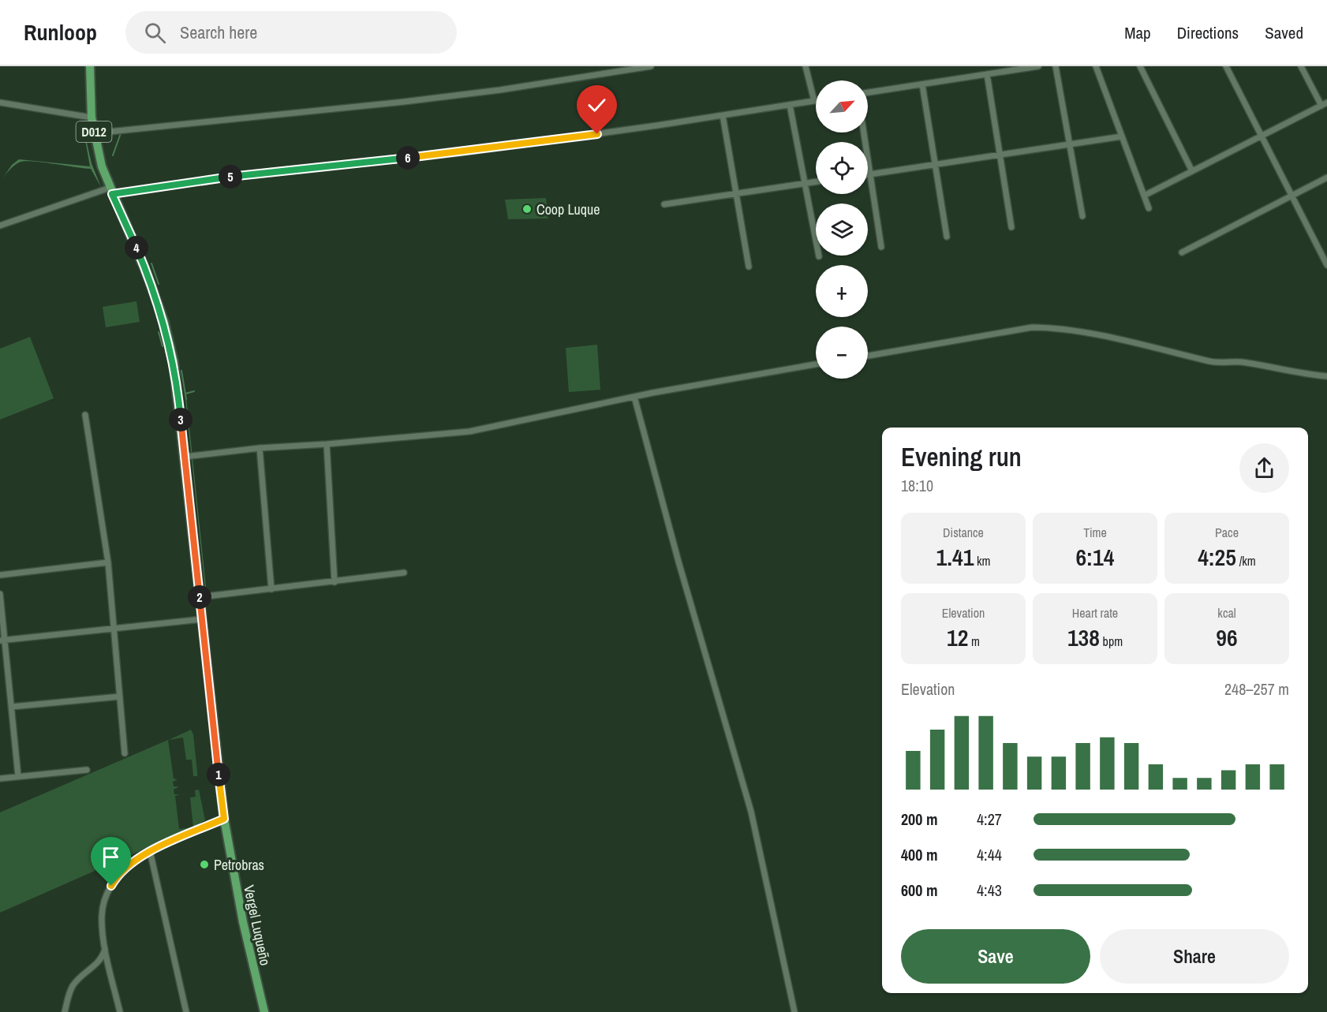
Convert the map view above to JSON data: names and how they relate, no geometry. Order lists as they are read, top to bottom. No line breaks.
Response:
{"streets":{"main road":["D012","Vergel Luqueño"]},"places":["Coop Luque","Petrobras"],"north":"top right","page":{"header":"Runloop","search":"Search here","nav":["Map","Directions","Saved"],"map_buttons":["+","−"],"pins":["6","5","4","3","2","1"],"heading":["Evening run","18:10"],"stats":[["Distance","1.41 km"],["Time","6:14"],["Pace","4:25 /km"],["Elevation","12 m"],["Heart rate","138 bpm"],["kcal","96"]],"chart":["Elevation","248–257 m"],"list":[{"name":"200 m","note":"4:27"},{"name":"400 m","note":"4:44"},{"name":"600 m","note":"4:43"}],"buttons":["Save","Share"]}}
